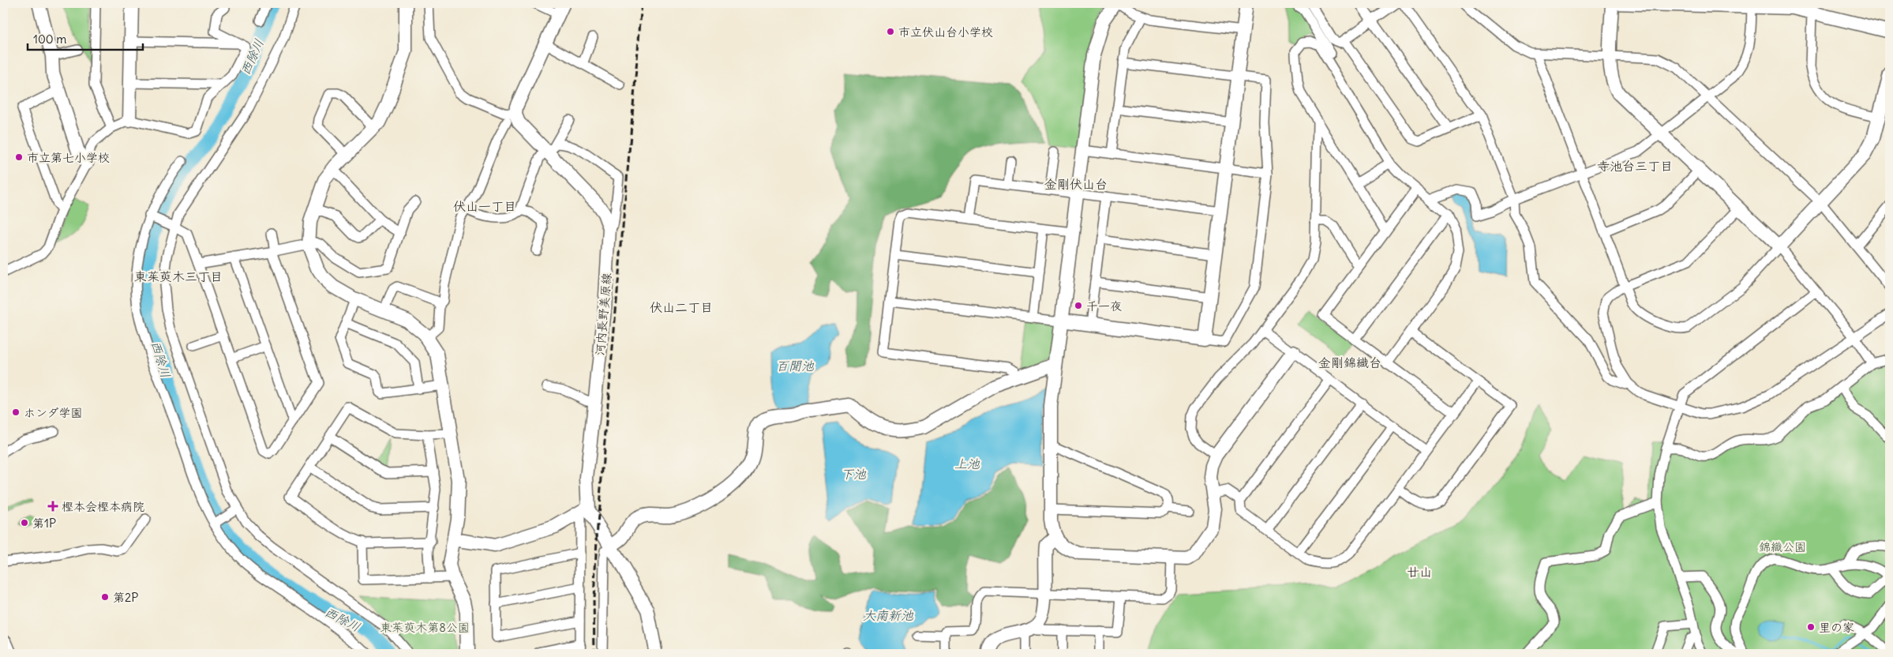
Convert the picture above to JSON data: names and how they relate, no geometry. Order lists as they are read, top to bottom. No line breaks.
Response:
{"streets":{"street":["河内長野美原線"]},"districts":["寺池台三丁目","金剛伏山台","伏山一丁目","東茱萸木三丁目","伏山二丁目","金剛錦織台","廿山"],"water":["西除川","百聞池","上池","下池","大南新池"],"parks":["錦織公園","東茱萸木第8公園"],"places":{"other":["市立伏山台小学校","市立第七小学校","千一夜","ホンダ学園","第1P","第2P","里の家"],"health":["樫本会樫本病院"]},"scale_bar":"100 m"}
